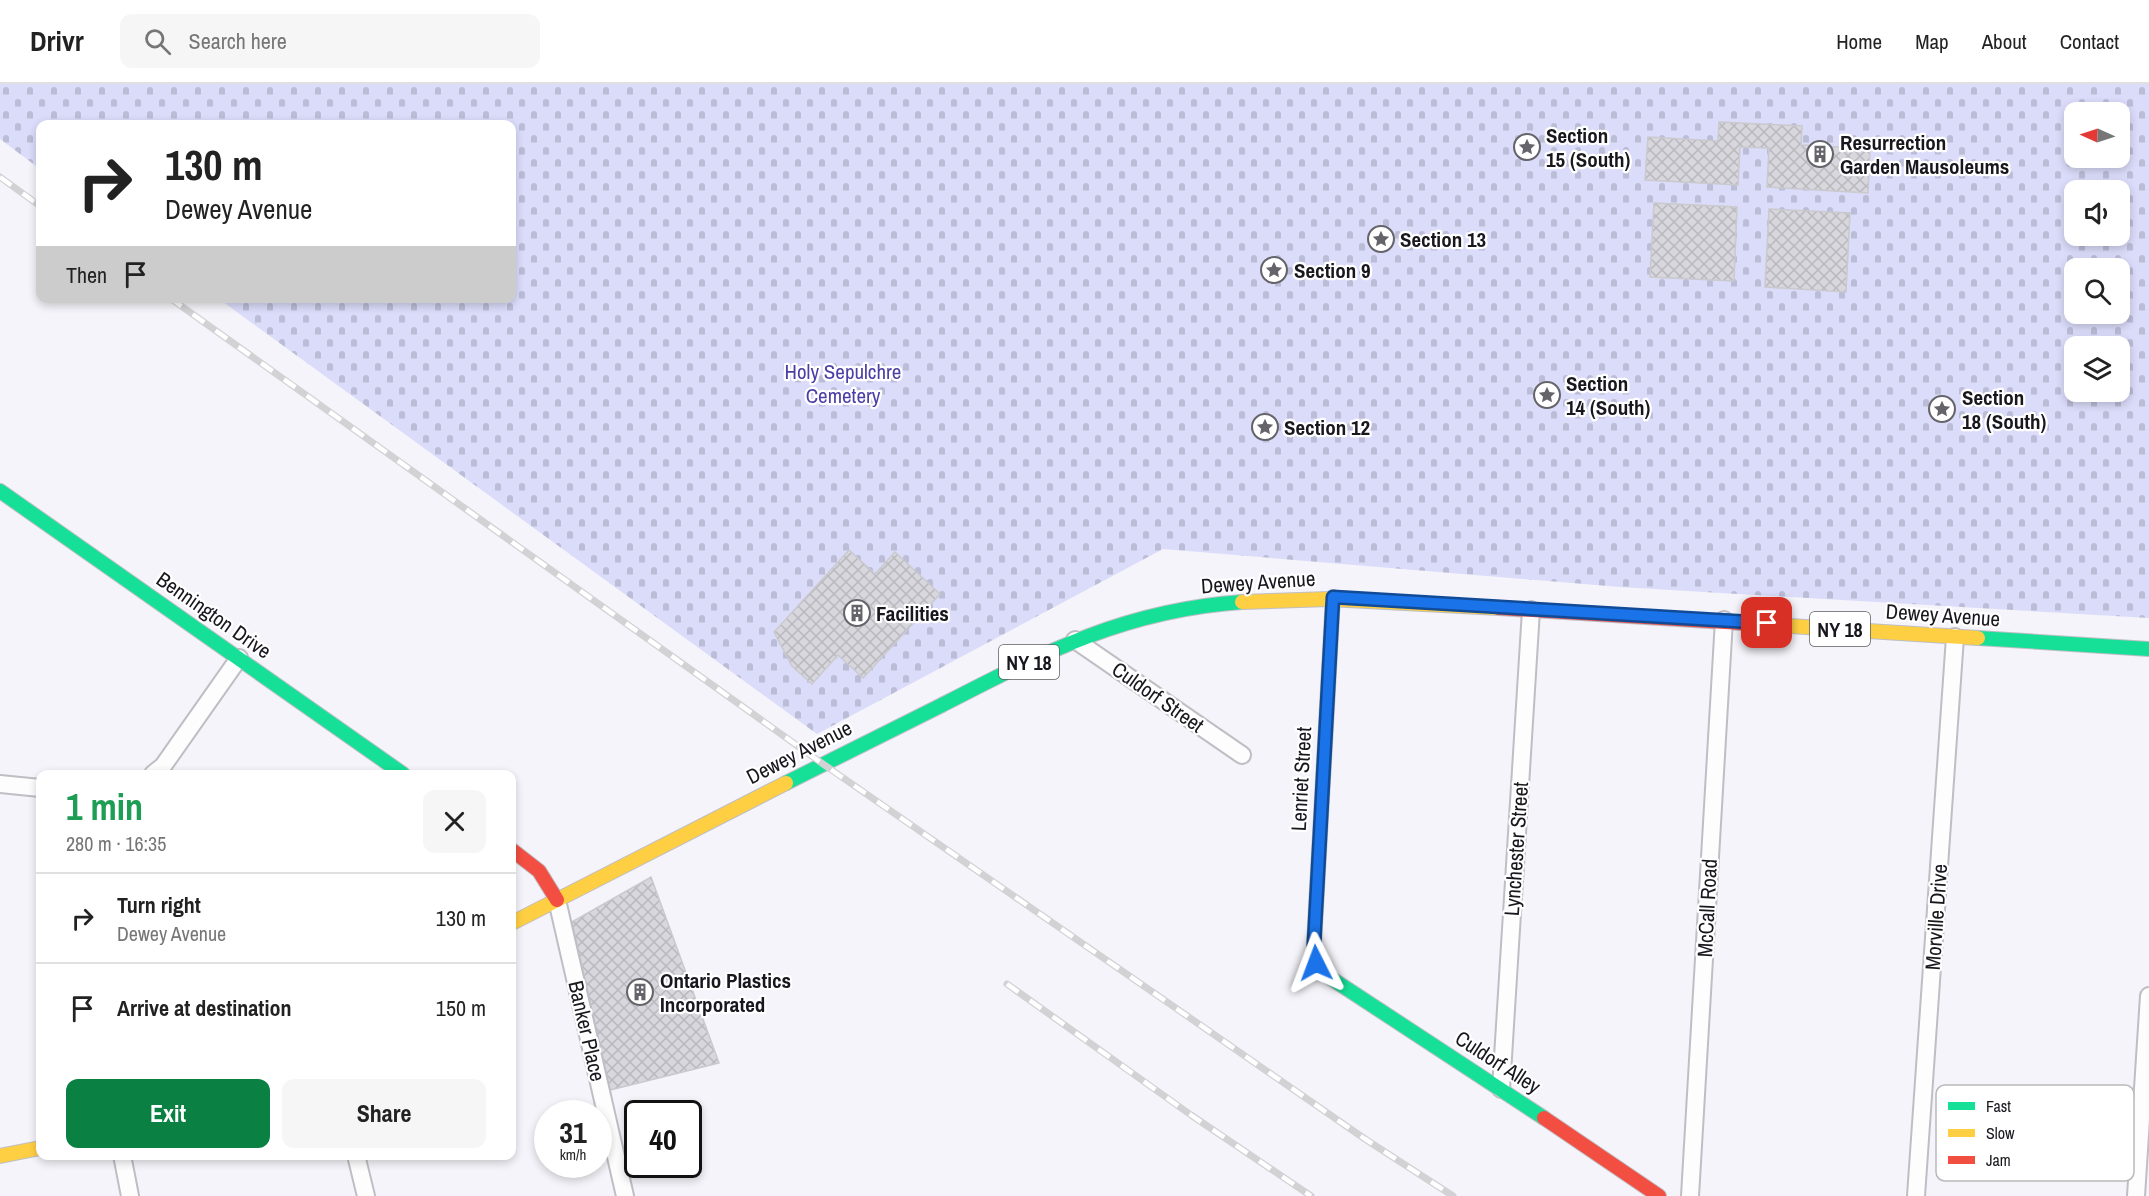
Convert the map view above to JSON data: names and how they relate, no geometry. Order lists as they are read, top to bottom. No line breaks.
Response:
{"streets":{"main road":["Dewey Avenue","Bennington Drive","NY 18","Lenriet Street","Culdorf Alley"],"street":["Culdorf Street","Lynchester Street","McCall Road","Morville Drive","Banker Place"]},"crossings":[["Dewey Avenue","Culdorf Street"],["Dewey Avenue","Lenriet Street"],["Dewey Avenue","Lynchester Street"],["Dewey Avenue","McCall Road"],["Dewey Avenue","Morville Drive"],["Dewey Avenue","Banker Place"],["Lenriet Street","Culdorf Alley"],["Lynchester Street","Culdorf Alley"]],"parks":["Holy Sepulchre Cemetery"],"places":{"place":["Section 15 (South)","Section 13","Section 9","Section 14 (South)","Section 18 (South)","Section 12"],"building":["Resurrection Garden Mausoleums","Facilities","Ontario Plastics Incorporated"]},"legend":["Fast","Slow","Jam"],"north":"left","page":{"header":"Drivr","search":"Search here","nav":["Home","Map","About","Contact"],"turn":["130 m","Dewey Avenue"],"then":"Then","heading":["1 min","280 m · 16:35"],"list":[{"name":"Turn right","note":"Dewey Avenue","value":"130 m"},{"name":"Arrive at destination","value":"150 m"}],"buttons":["Exit","Share"],"speed":"31 km/h","limit":"40"}}
